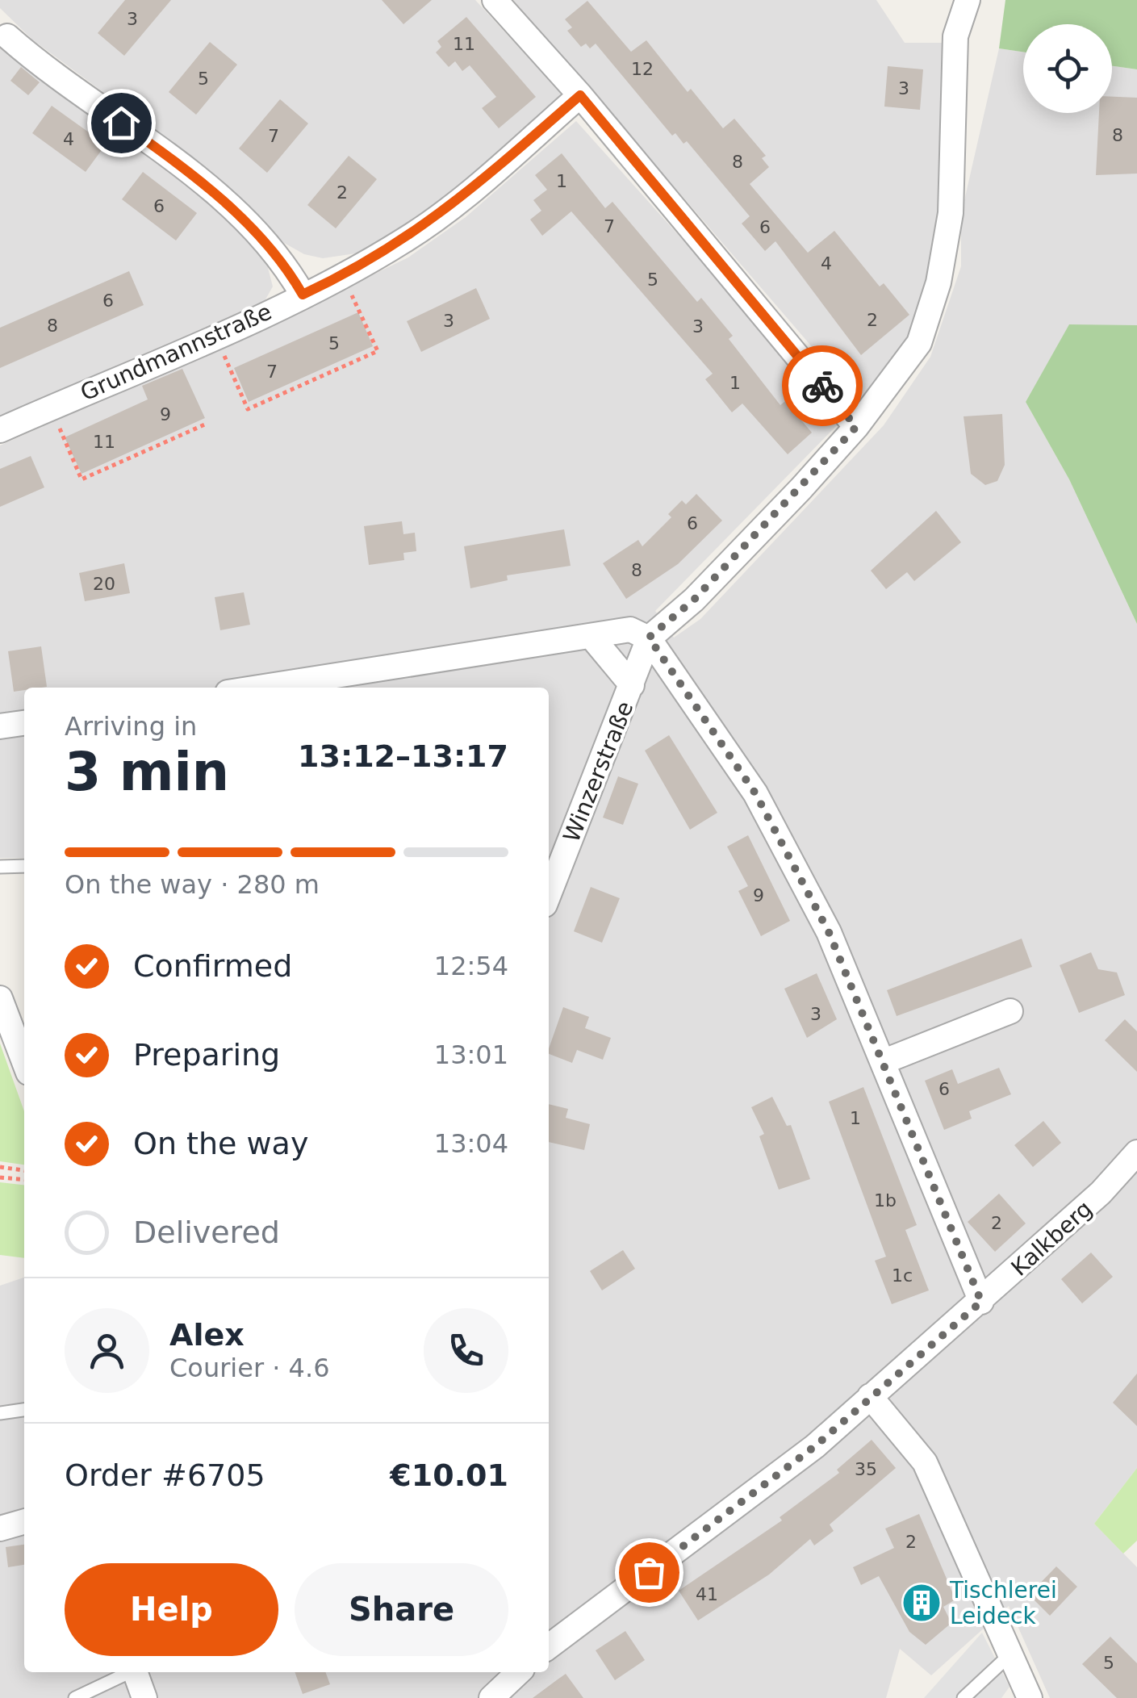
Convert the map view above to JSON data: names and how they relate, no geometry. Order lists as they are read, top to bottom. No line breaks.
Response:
{"streets":{"street":["Grundmannstraße","Winzerstraße","Kalkberg"]},"places":{"building":["Tischlerei Leideck"]},"house_numbers":["3","11","12","5","3","8","7","4","8","1","2","6","7","6","4","5","6","2","3","8","3","5","7","1","9","11","6","8","20","9","3","6","1","1b","2","1c","35","2","41","5"],"page":{"heading":["3 min","Arriving in","13:12–13:17"],"panel":["Alex","Courier · 4.6","Order #6705","€10.01"],"bar":"On the way · 280 m","list":[["Confirmed","12:54"],["Preparing","13:01"],["On the way","13:04"],"Delivered"],"buttons":["Help","Share"]}}
